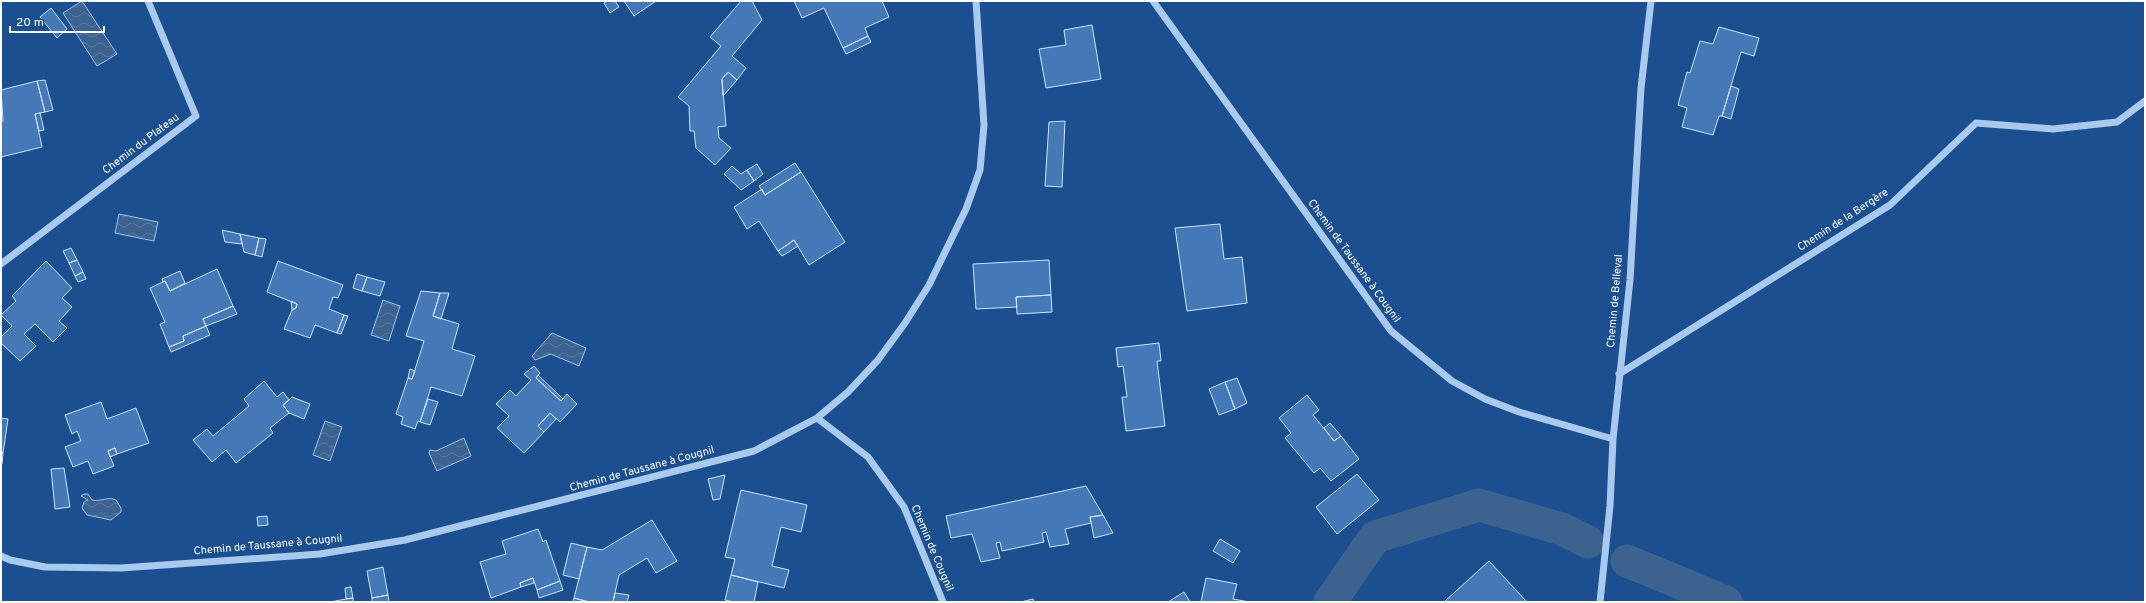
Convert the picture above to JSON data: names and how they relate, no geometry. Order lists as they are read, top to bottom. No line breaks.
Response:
{"streets":{"street":["Chemin du Plateau","Chemin de la Bergère","Chemin de Taussane à Cougnil","Chemin de Belleval","Chemin de Cougnil"]},"crossings":[["Chemin de la Bergère","Chemin de Belleval"],["Chemin de Taussane à Cougnil","Chemin de Belleval"],["Chemin de Taussane à Cougnil","Chemin de Cougnil"]],"scale_bar":"20 m"}
